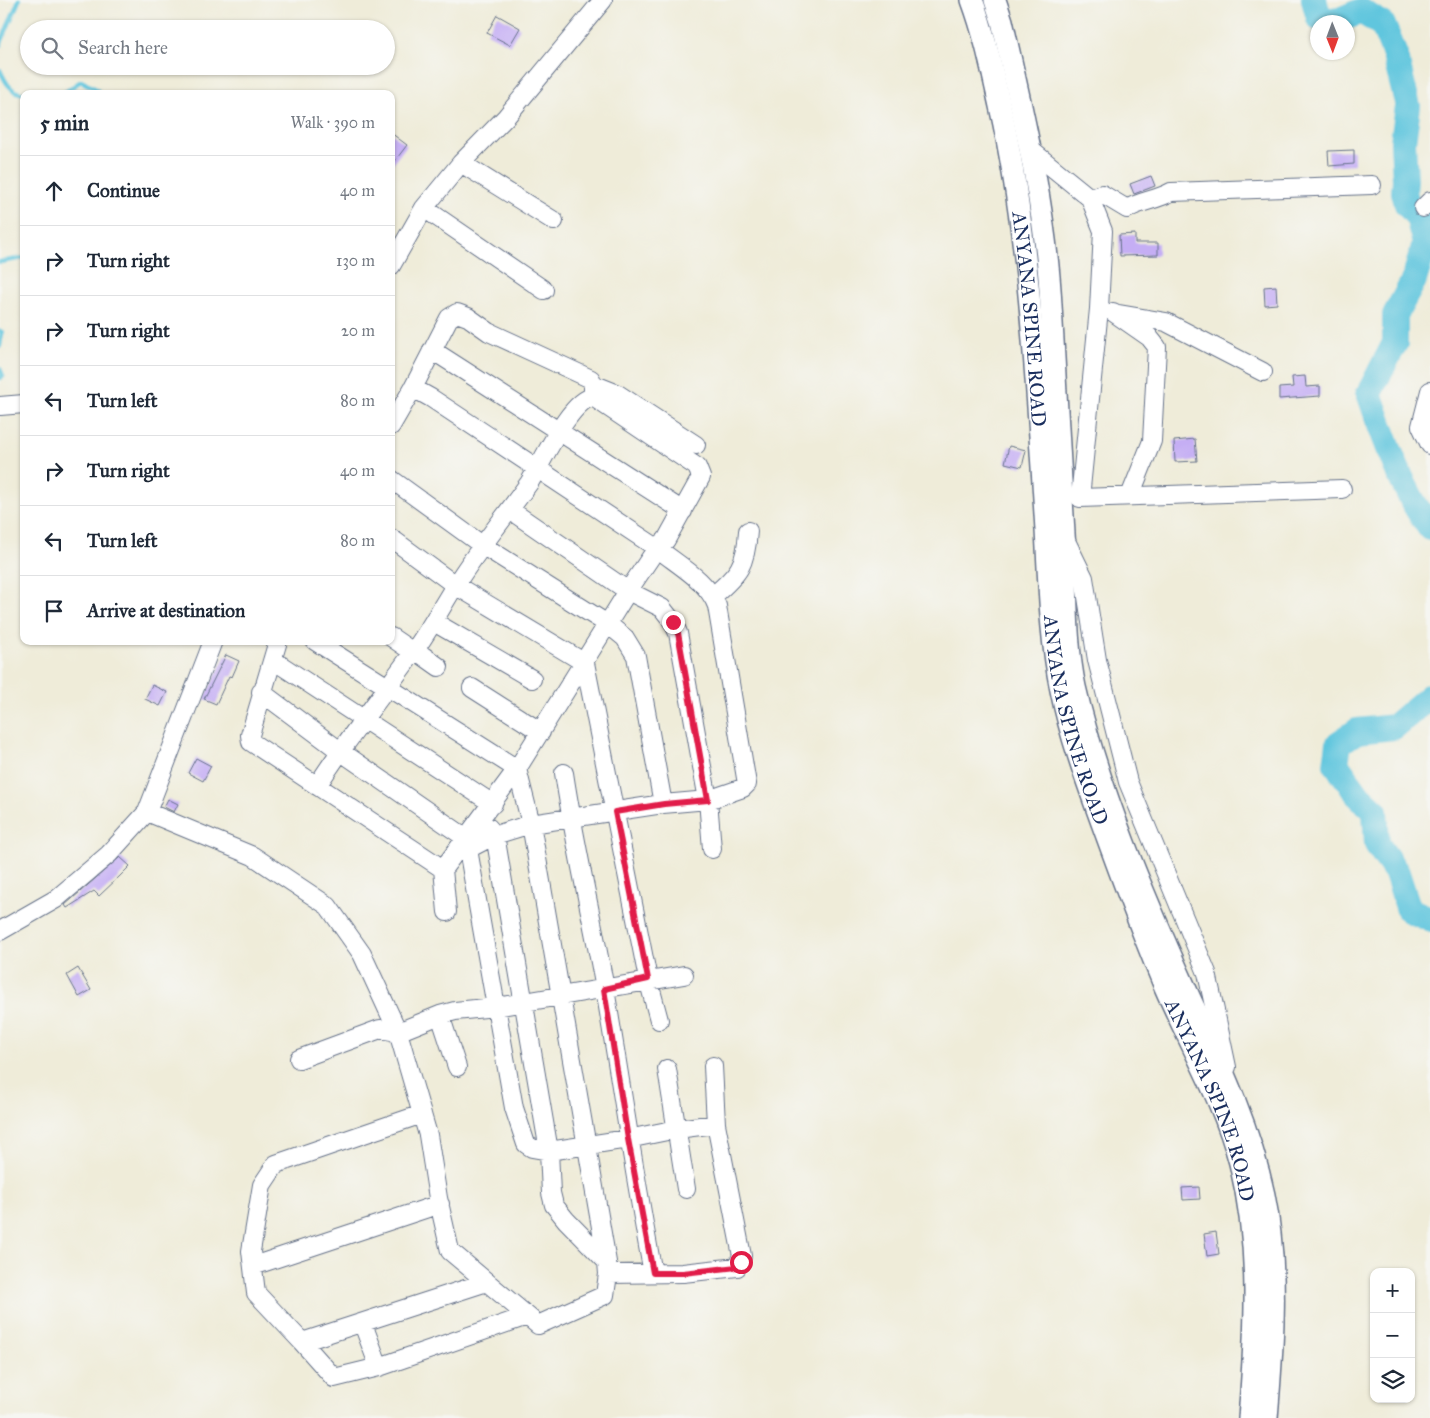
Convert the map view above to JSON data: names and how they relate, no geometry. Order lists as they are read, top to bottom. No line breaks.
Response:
{"streets":{"main road":["ANYANA SPINE ROAD"]},"north":"bottom","page":{"search":"Search here","heading":["5 min","Walk · 390 m"],"list":[["Continue","40 m"],["Turn right","130 m"],["Turn right","20 m"],["Turn left","80 m"],["Turn right","40 m"],["Turn left","80 m"],"Arrive at destination"],"map_buttons":["+","−"]}}
